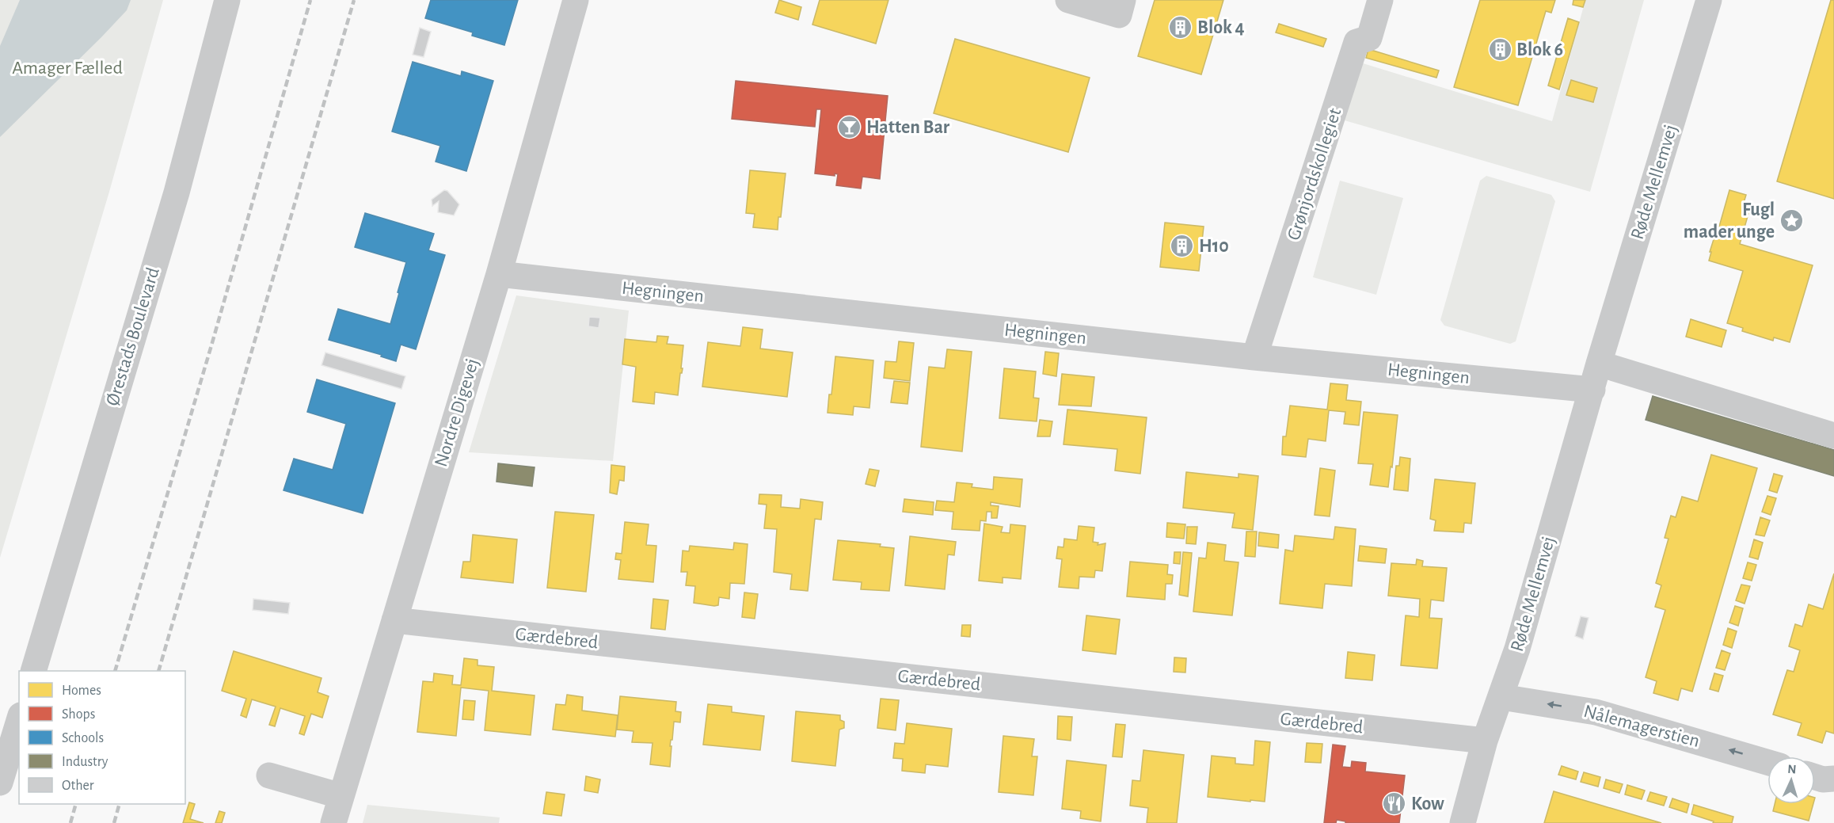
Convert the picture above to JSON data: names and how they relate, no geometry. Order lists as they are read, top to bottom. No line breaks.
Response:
{"streets":{"street":["Grønjordskollegiet","Røde Mellemvej","Hegningen","Ørestads Boulevard","Nordre Digevej","Gærdebred","Nålemagerstien"]},"crossings":[["Grønjordskollegiet","Hegningen"],["Røde Mellemvej","Hegningen"],["Røde Mellemvej","Gærdebred"],["Røde Mellemvej","Nålemagerstien"],["Hegningen","Nordre Digevej"],["Nordre Digevej","Gærdebred"]],"one_way":["Nålemagerstien"],"parks":["Amager Fælled"],"places":{"building":["Blok 4","Blok 6","H10"],"bar":["Hatten Bar"],"place":["Fugl mader unge"],"restaurant":["Kow"]},"legend":["Homes","Shops","Schools","Industry","Other"],"north":"top"}
